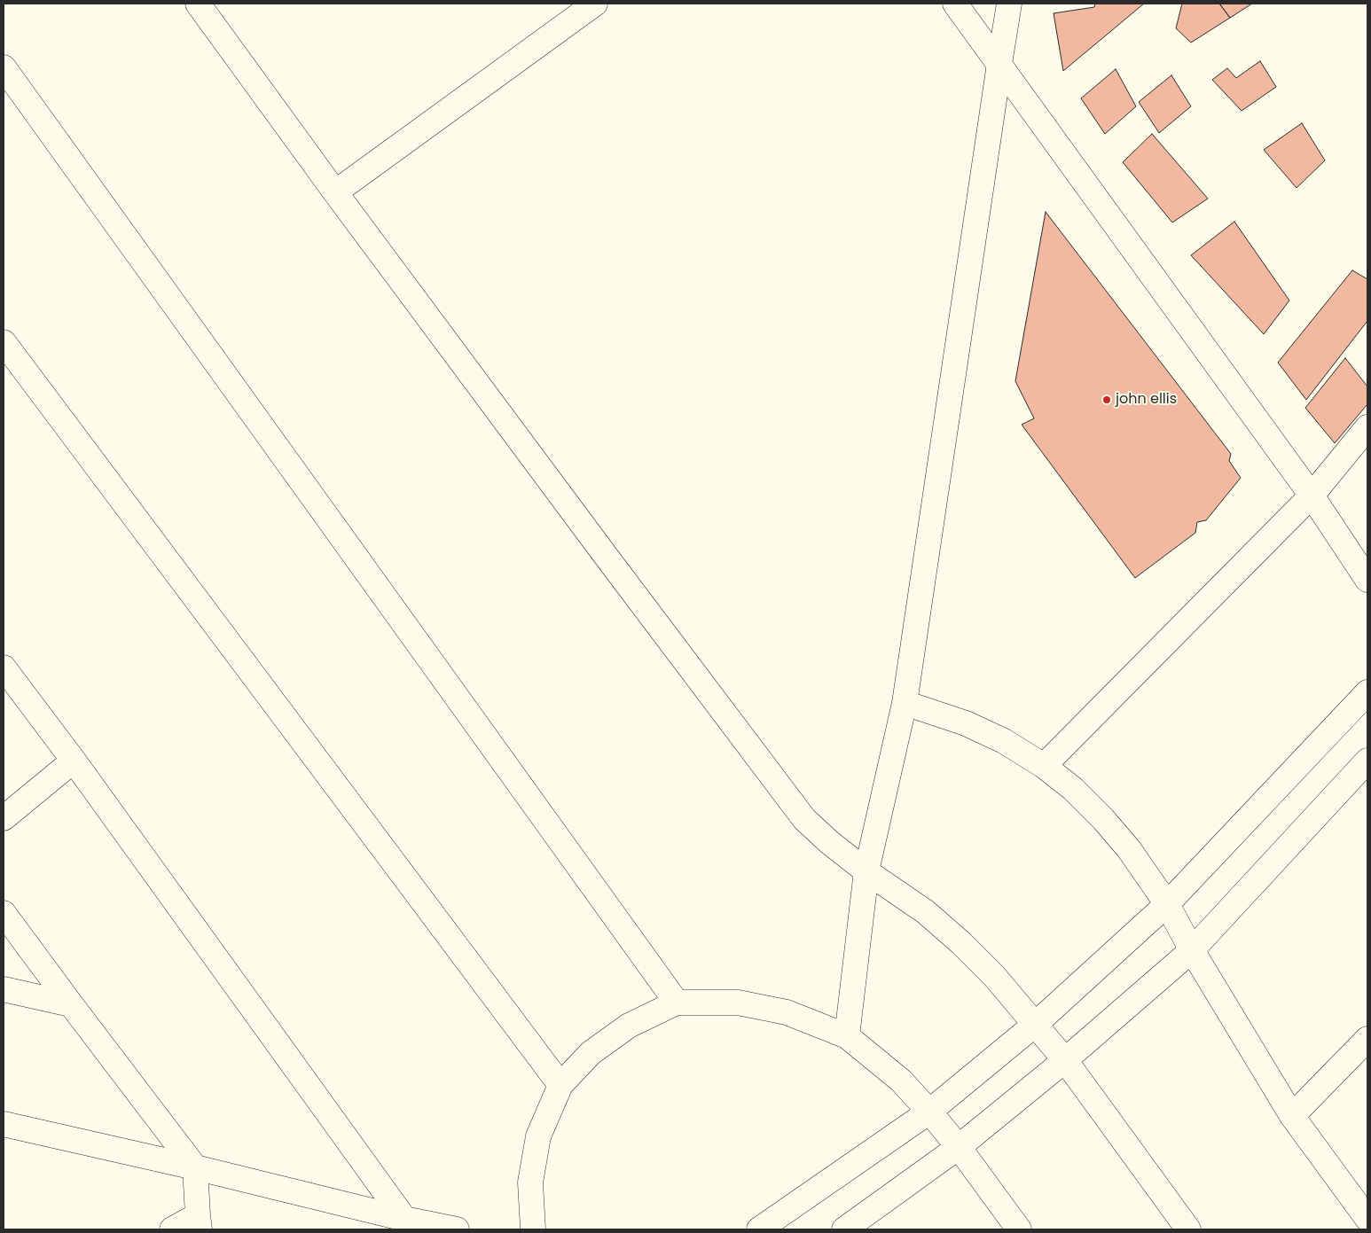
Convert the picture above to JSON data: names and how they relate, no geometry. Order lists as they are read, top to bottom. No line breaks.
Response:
{"places":["john ellis"]}
